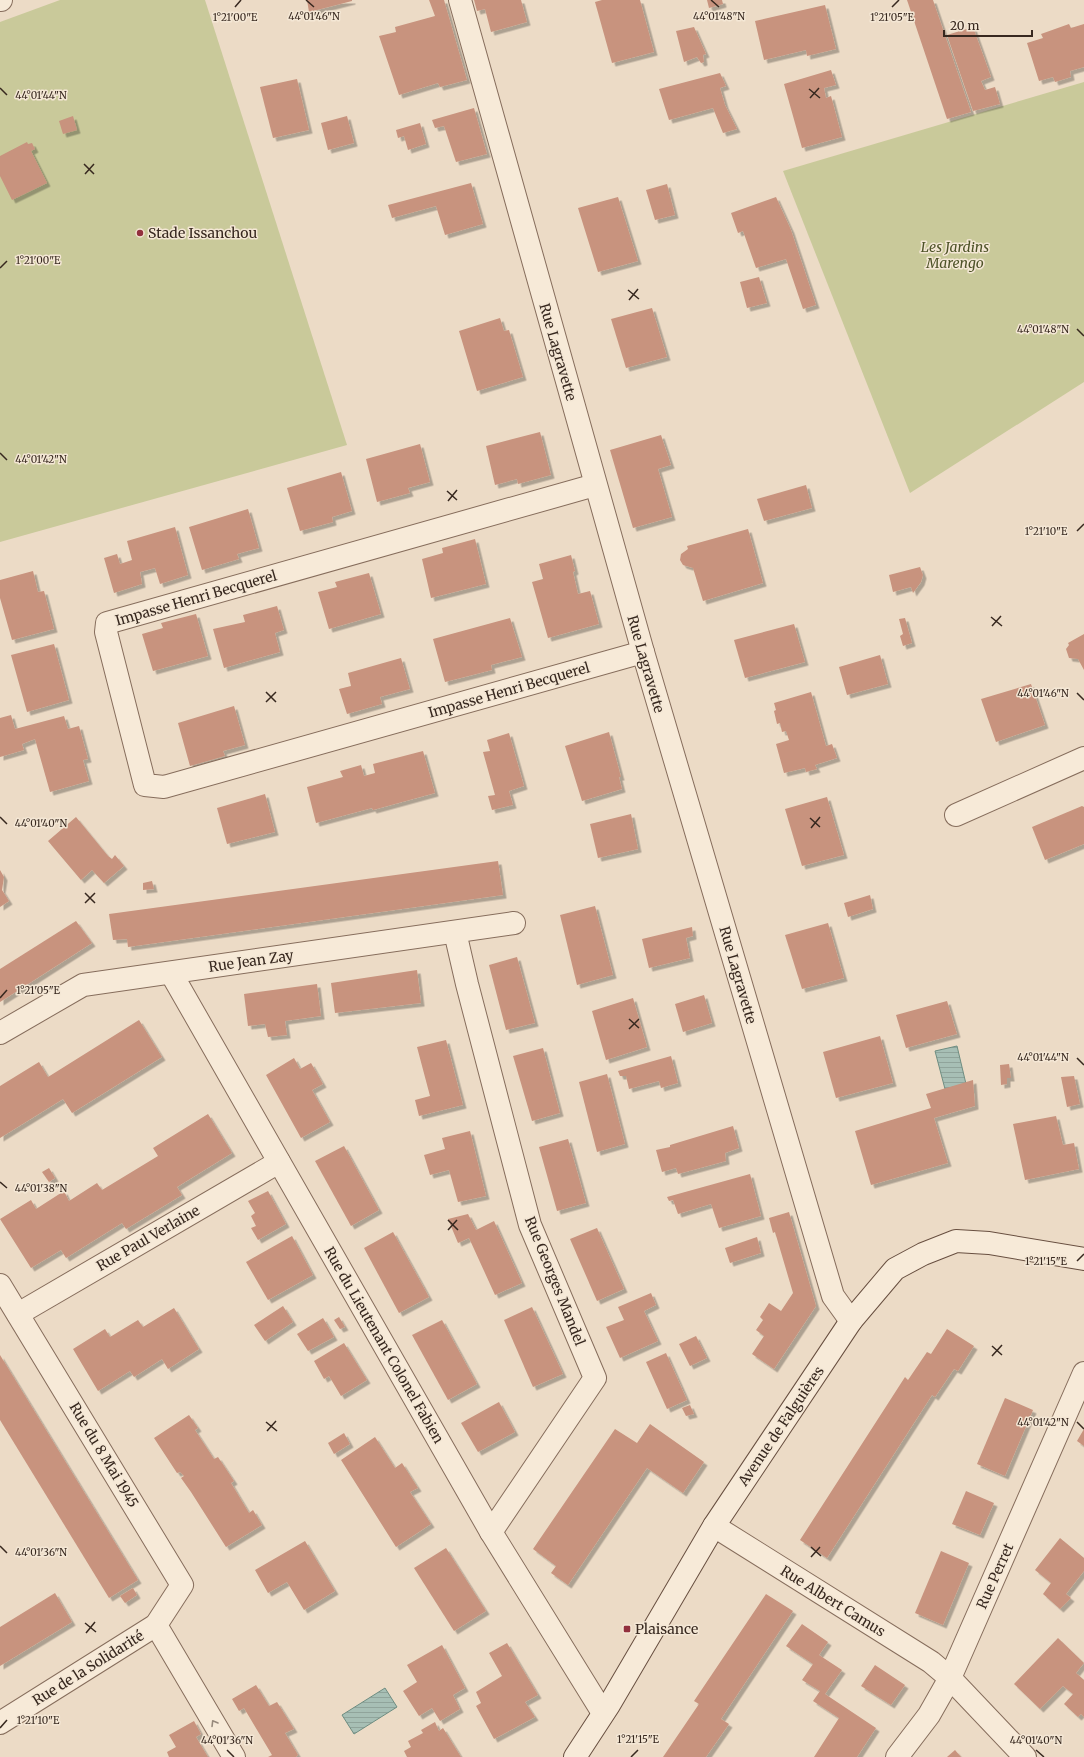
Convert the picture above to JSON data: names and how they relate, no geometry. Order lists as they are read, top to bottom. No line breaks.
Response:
{"streets":{"street":["Rue Lagravette","Impasse Henri Becquerel","Rue Jean Zay","Rue Paul Verlaine","Rue Georges Mandel","Rue du Lieutenant Colonel Fabien","Avenue de Falguières","Rue du 8 Mai 1945","Rue Perret","Rue Albert Camus","Rue de la Solidarité"]},"crossings":[["Rue Lagravette","Impasse Henri Becquerel"],["Rue Lagravette","Avenue de Falguières"],["Rue Jean Zay","Rue Georges Mandel"],["Rue Jean Zay","Rue du Lieutenant Colonel Fabien"],["Rue Paul Verlaine","Rue du Lieutenant Colonel Fabien"],["Rue Paul Verlaine","Rue du 8 Mai 1945"],["Rue Georges Mandel","Rue du Lieutenant Colonel Fabien"],["Rue du Lieutenant Colonel Fabien","Avenue de Falguières"],["Avenue de Falguières","Rue Albert Camus"],["Rue du 8 Mai 1945","Rue de la Solidarité"],["Rue Perret","Rue Albert Camus"]],"parks":["Les Jardins Marengo"],"places":{"other":["Stade Issanchou"],"transit":["Plaisance"]},"scale_bar":"20 m","coordinates":["44°01'46\"N","44°01'48\"N","1°21'00\"E","1°21'05\"E","44°01'44\"N","44°01'42\"N","1°21'10\"E","44°01'40\"N","44°01'38\"N","1°21'15\"E","44°01'36\"N"]}
